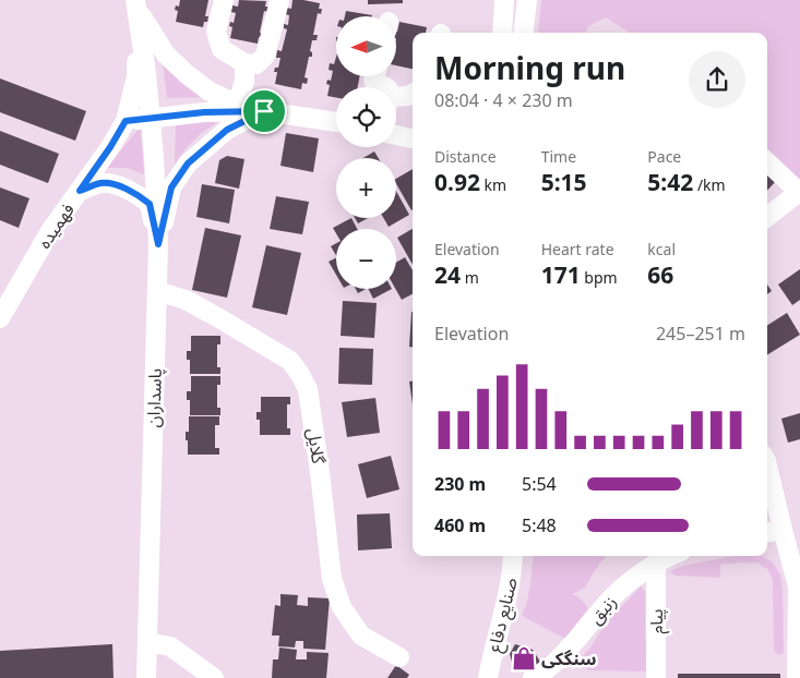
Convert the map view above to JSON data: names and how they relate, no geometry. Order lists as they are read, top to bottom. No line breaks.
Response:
{"streets":{"street":["فهمیده","پاسداران","گلایل","زنبق","صنایع دفاع","پیام"]},"crossings":[["پاسداران","گلایل"],["زنبق","پیام"]],"places":{"shop":["سنگکی"]},"north":"left","page":{"map_buttons":["+","−"],"heading":["Morning run","08:04 · 4 × 230 m"],"stats":[["Distance","0.92 km"],["Time","5:15"],["Pace","5:42 /km"],["Elevation","24 m"],["Heart rate","171 bpm"],["kcal","66"]],"chart":["Elevation","245–251 m"],"list":[{"name":"230 m","note":"5:54"},{"name":"460 m","note":"5:48"}]}}
